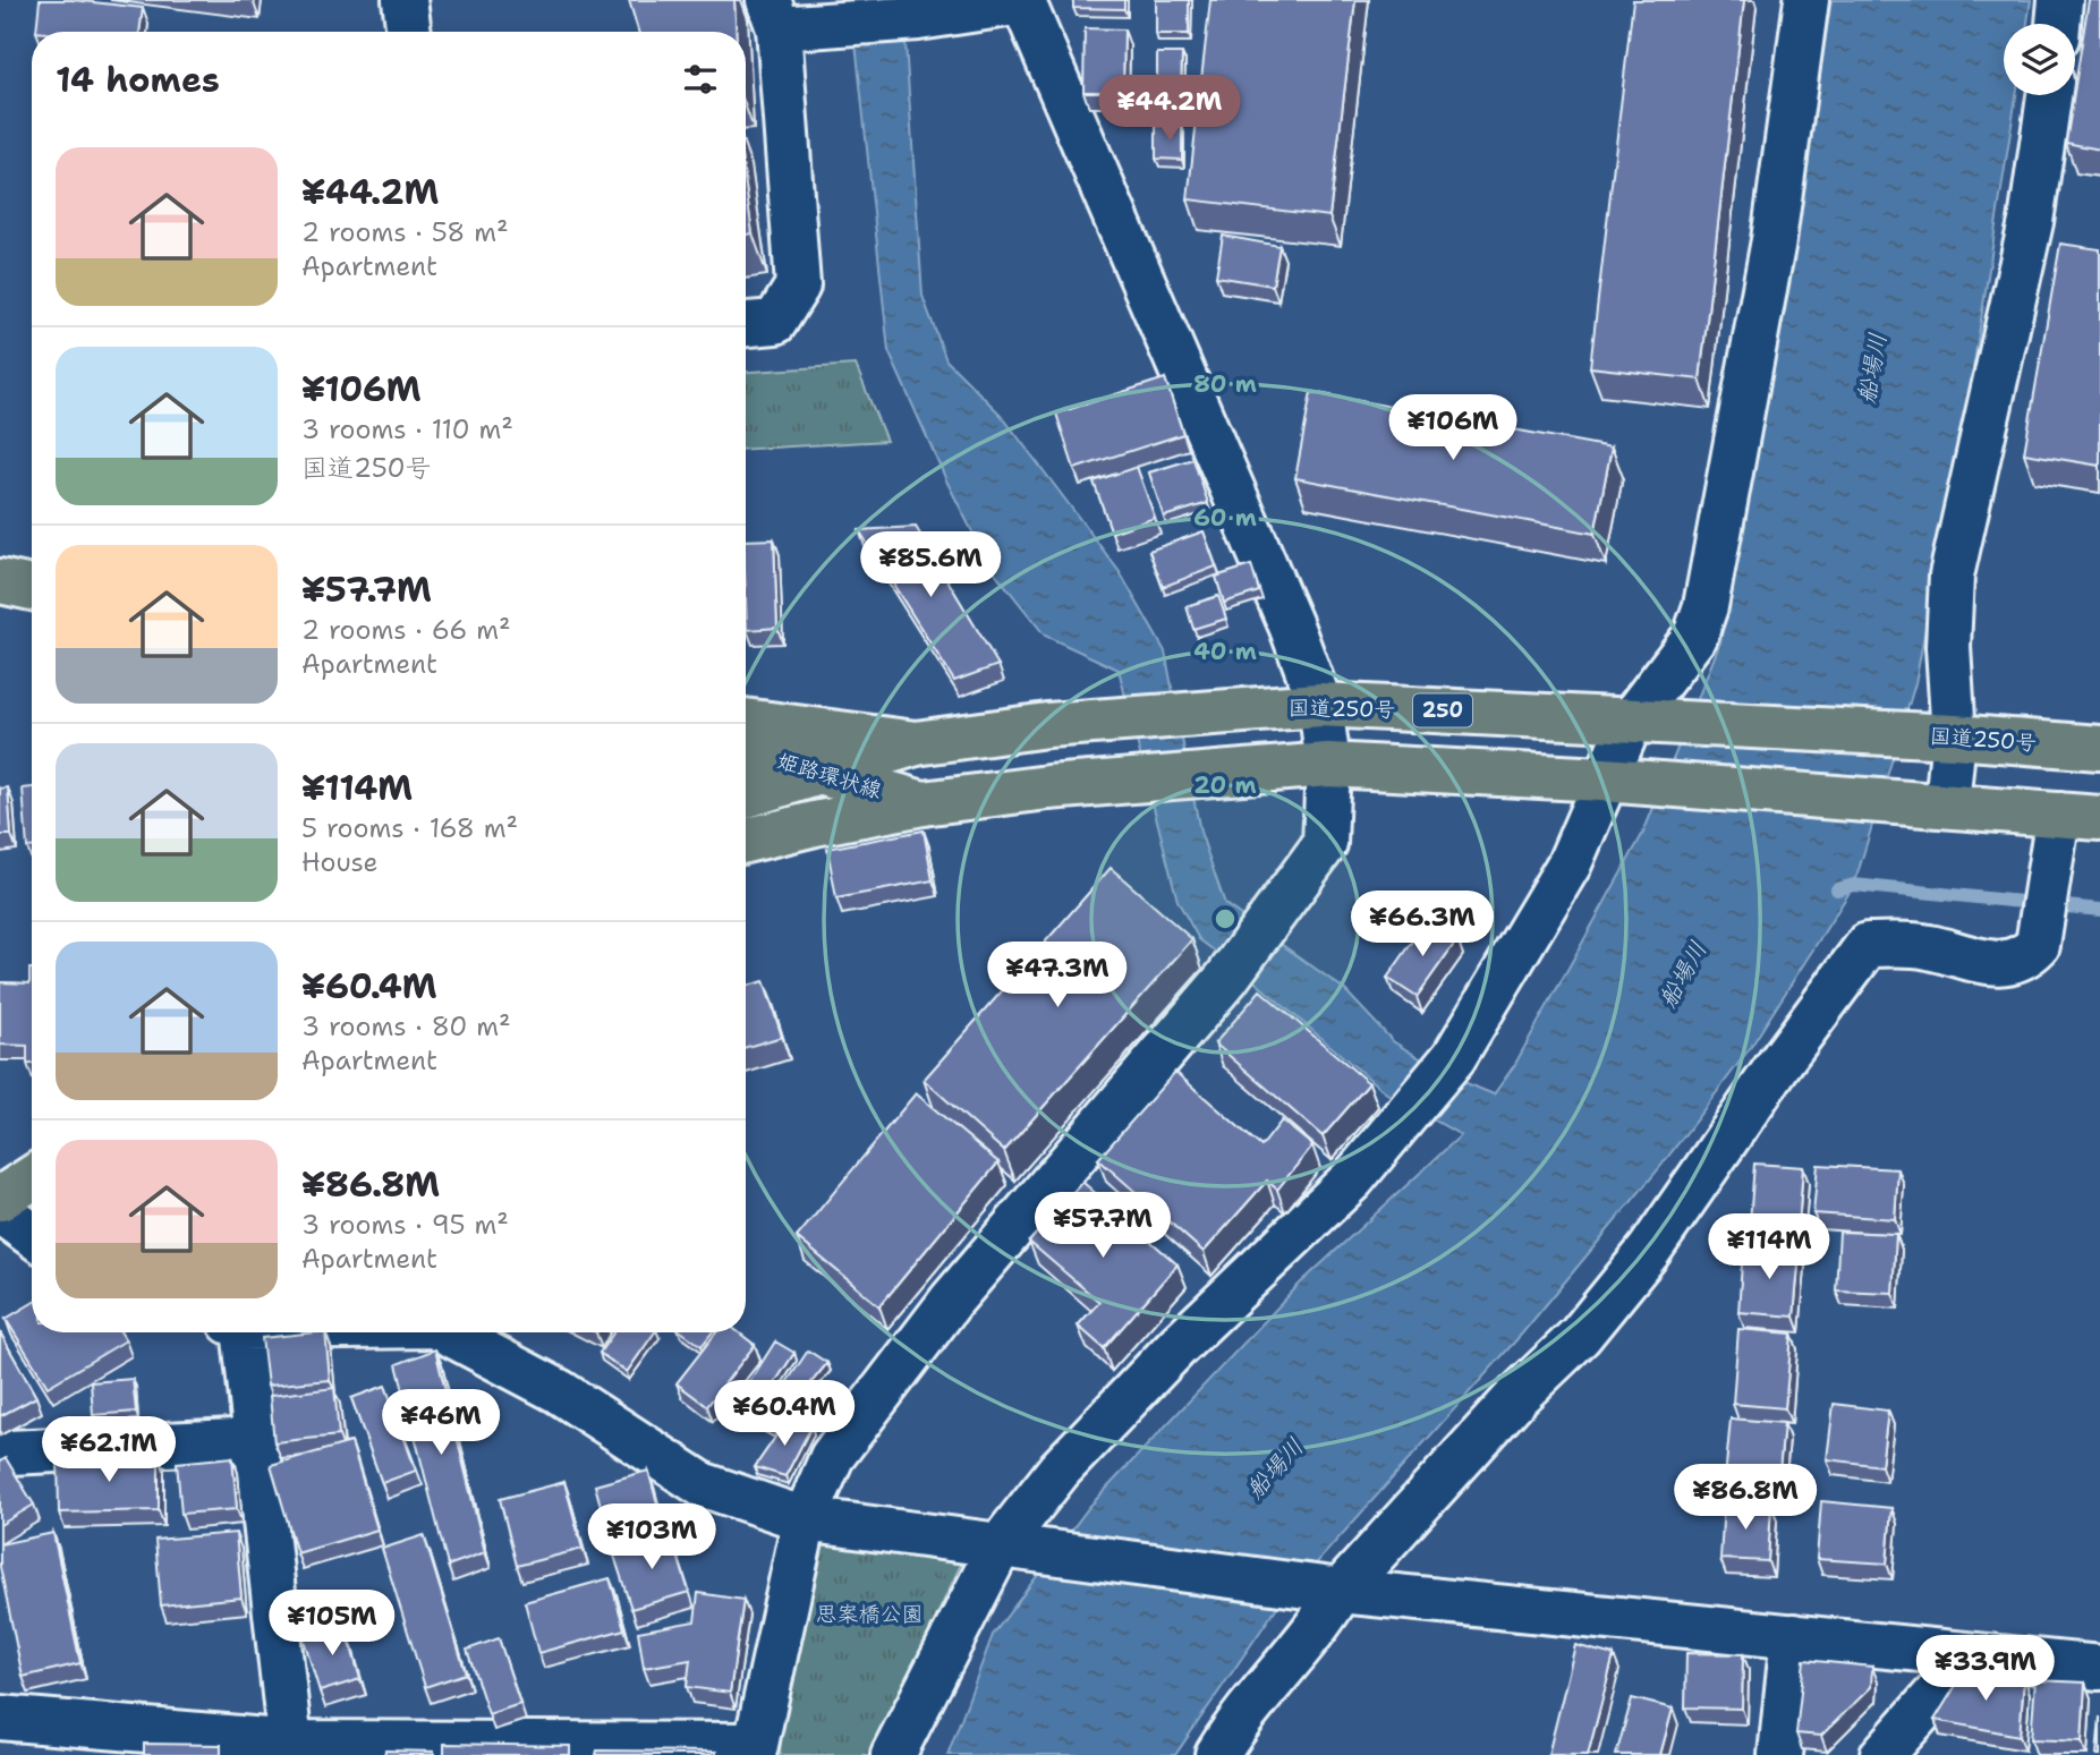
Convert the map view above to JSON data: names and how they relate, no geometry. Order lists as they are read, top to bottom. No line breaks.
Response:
{"streets":{"main road":["国道250号","250","姫路環状線"]},"crossings":[["国道250号","姫路環状線"]],"water":["船場川"],"parks":["思案橋公園"],"page":{"heading":"14 homes","price":["¥44.2M","¥106M","¥85.6M","¥66.3M","¥47.3M","¥57.7M","¥114M","¥60.4M","¥46M","¥62.1M","¥86.8M","¥103M","¥105M","¥33.9M"],"list":[{"name":"¥44.2M","note":"2 rooms · 58 m² · Apartment"},{"name":"¥106M","note":"3 rooms · 110 m² · 国道250号"},{"name":"¥57.7M","note":"2 rooms · 66 m² · Apartment"},{"name":"¥114M","note":"5 rooms · 168 m² · House"},{"name":"¥60.4M","note":"3 rooms · 80 m² · Apartment"},{"name":"¥86.8M","note":"3 rooms · 95 m² · Apartment"}]},"rings":["80 m","60 m","40 m","20 m"]}
